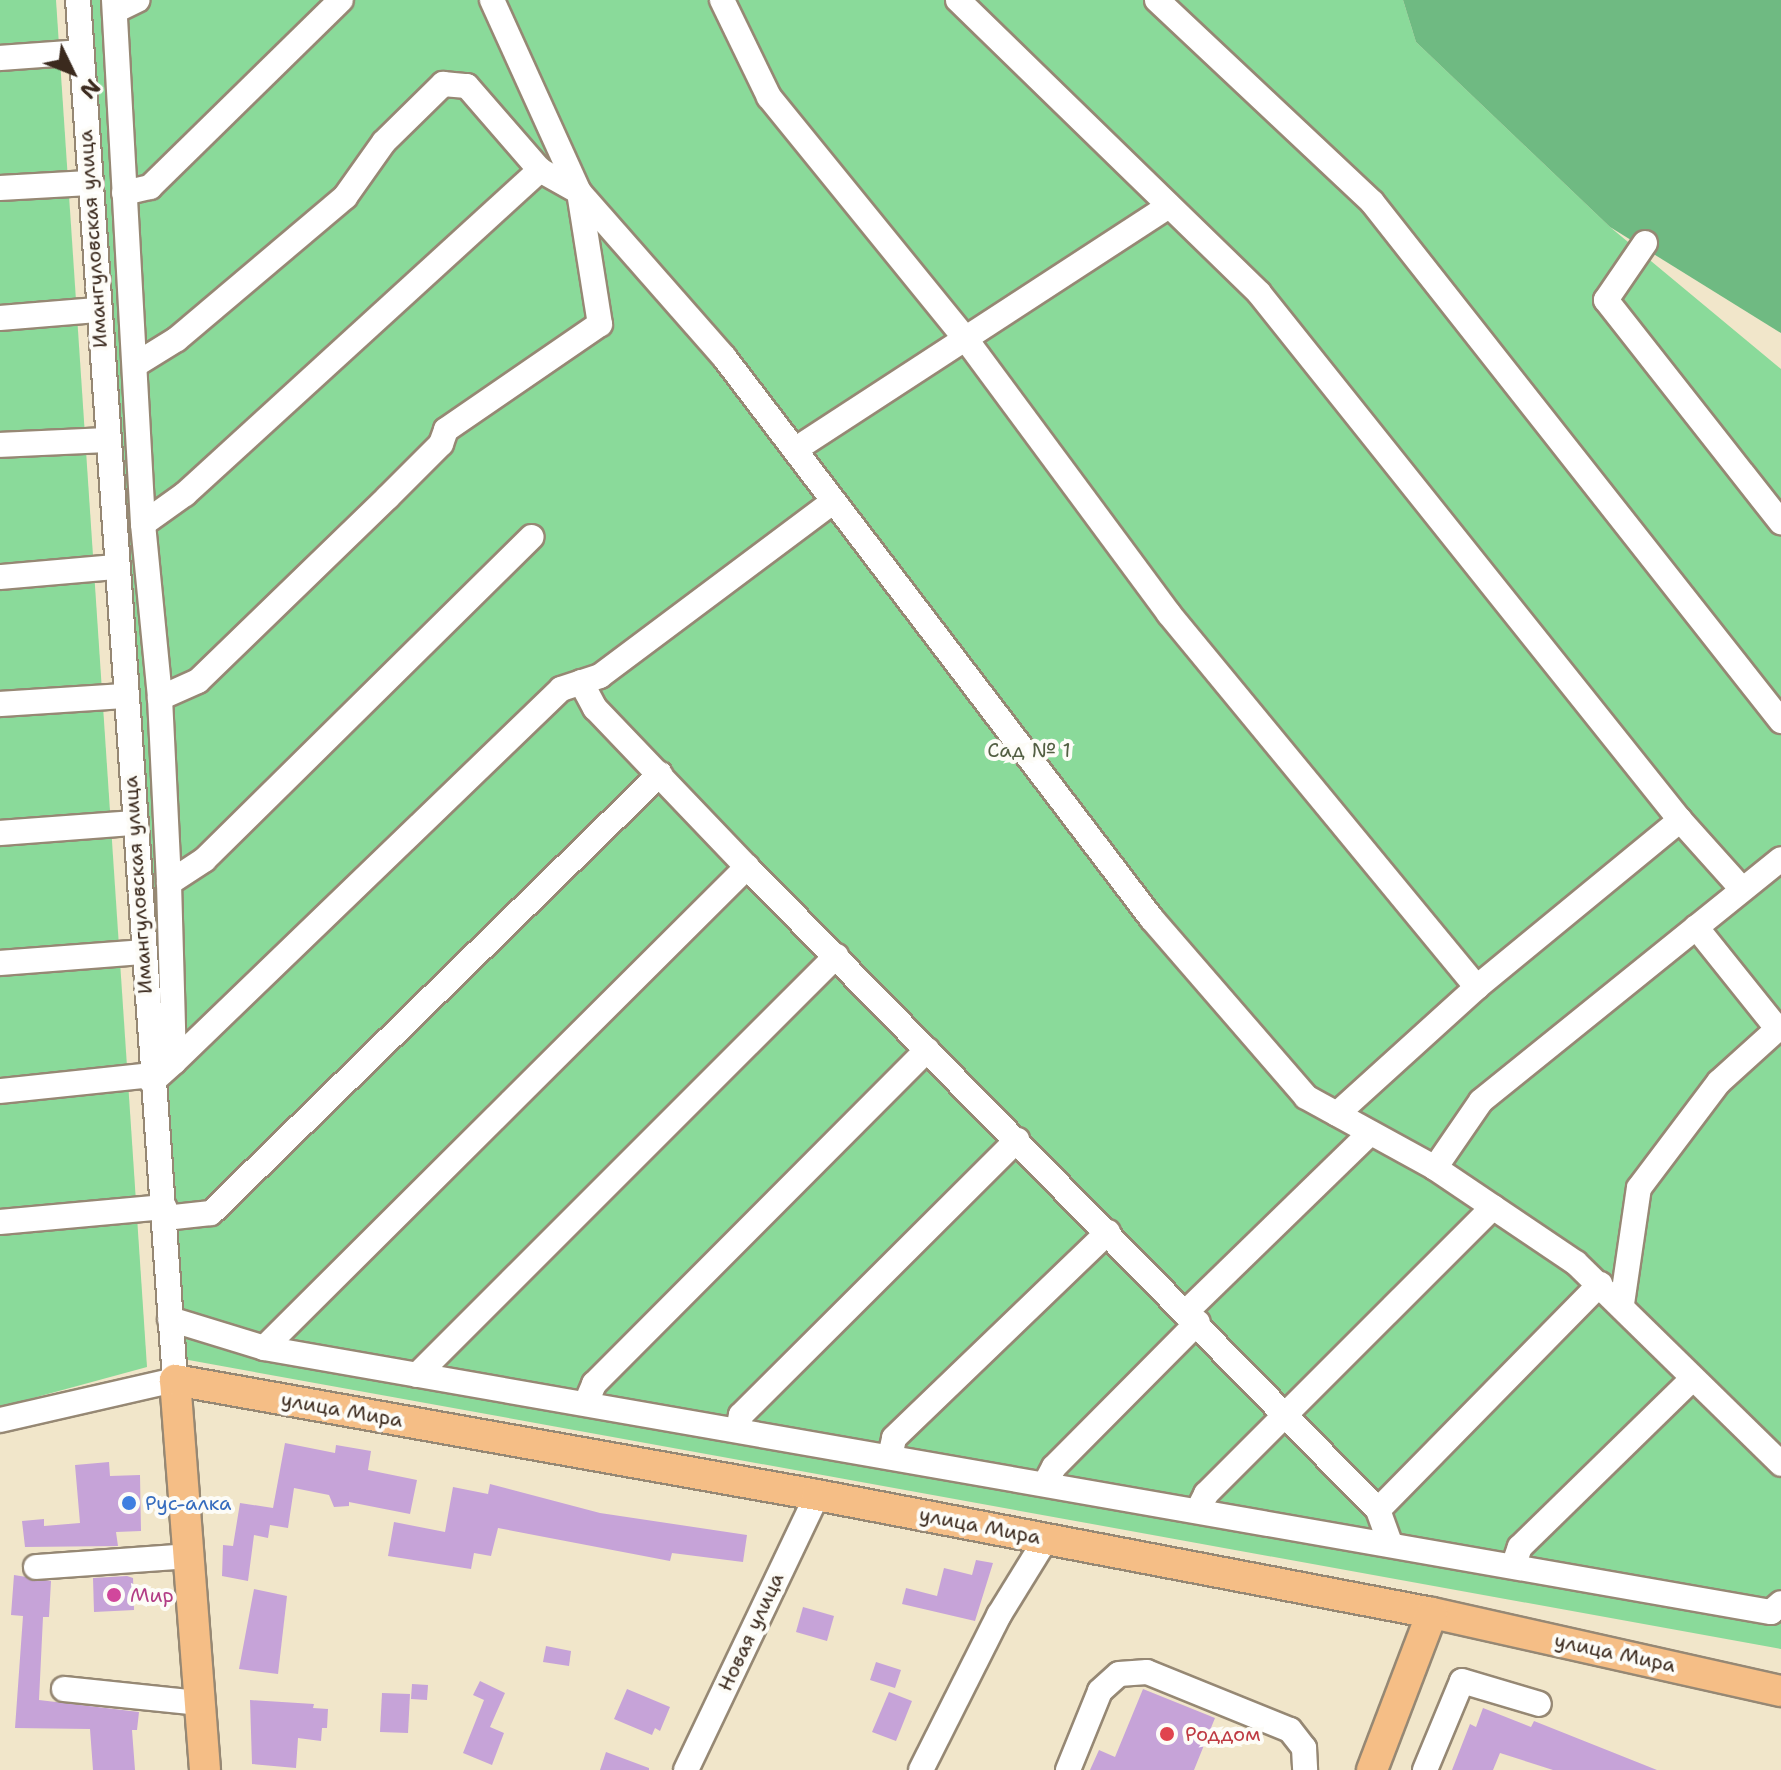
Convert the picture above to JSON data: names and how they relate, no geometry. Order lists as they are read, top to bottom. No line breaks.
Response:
{"streets":{"main road":["Имангуловская улица","улица Мира"],"street":["Новая улица"]},"crossings":[["Имангуловская улица","улица Мира"],["улица Мира","Новая улица"]],"parks":["Сад № 1"],"places":["Рус-алка","Мир","Роддом"],"north":"bottom right"}
